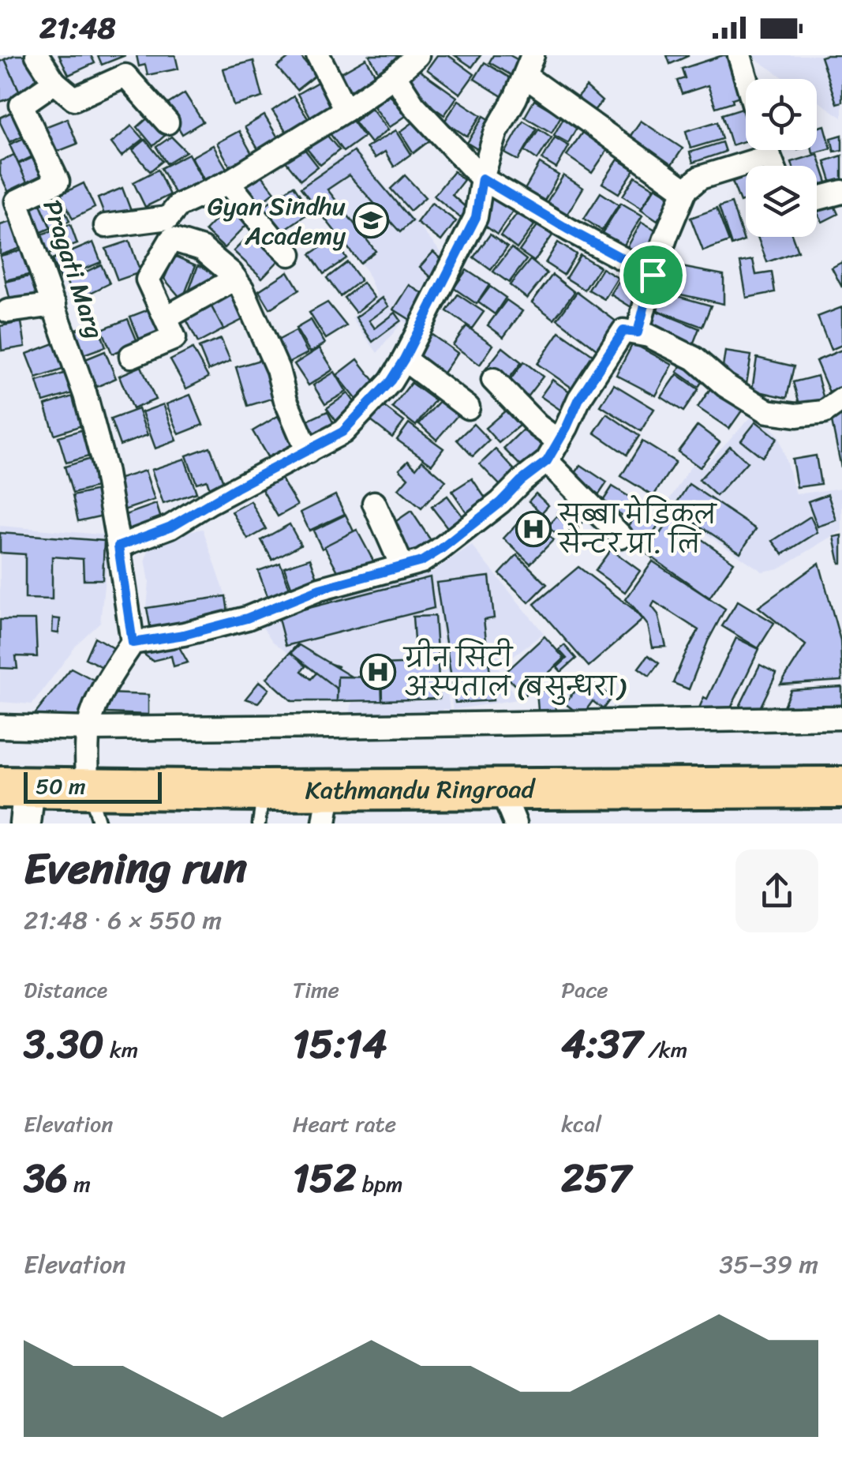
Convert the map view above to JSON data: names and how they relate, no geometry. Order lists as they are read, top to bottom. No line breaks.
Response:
{"streets":{"highway":["Kathmandu Ringroad"],"street":["Pragati Marg"]},"places":{"school or university":["Gyan Sindhu Academy"],"hospital":["सुब्बा मेडिकल सेन्टर प्रा. लि","ग्रीन सिटी अस्पताल (बसुन्धरा)"]},"scale_bar":"50 m","page":{"status":"21:48","scale":"50 m","heading":["Evening run","21:48 · 6 × 550 m"],"stats":[["Distance","3.30 km"],["Time","15:14"],["Pace","4:37 /km"],["Elevation","36 m"],["Heart rate","152 bpm"],["kcal","257"]],"chart":["Elevation","35–39 m"]}}
